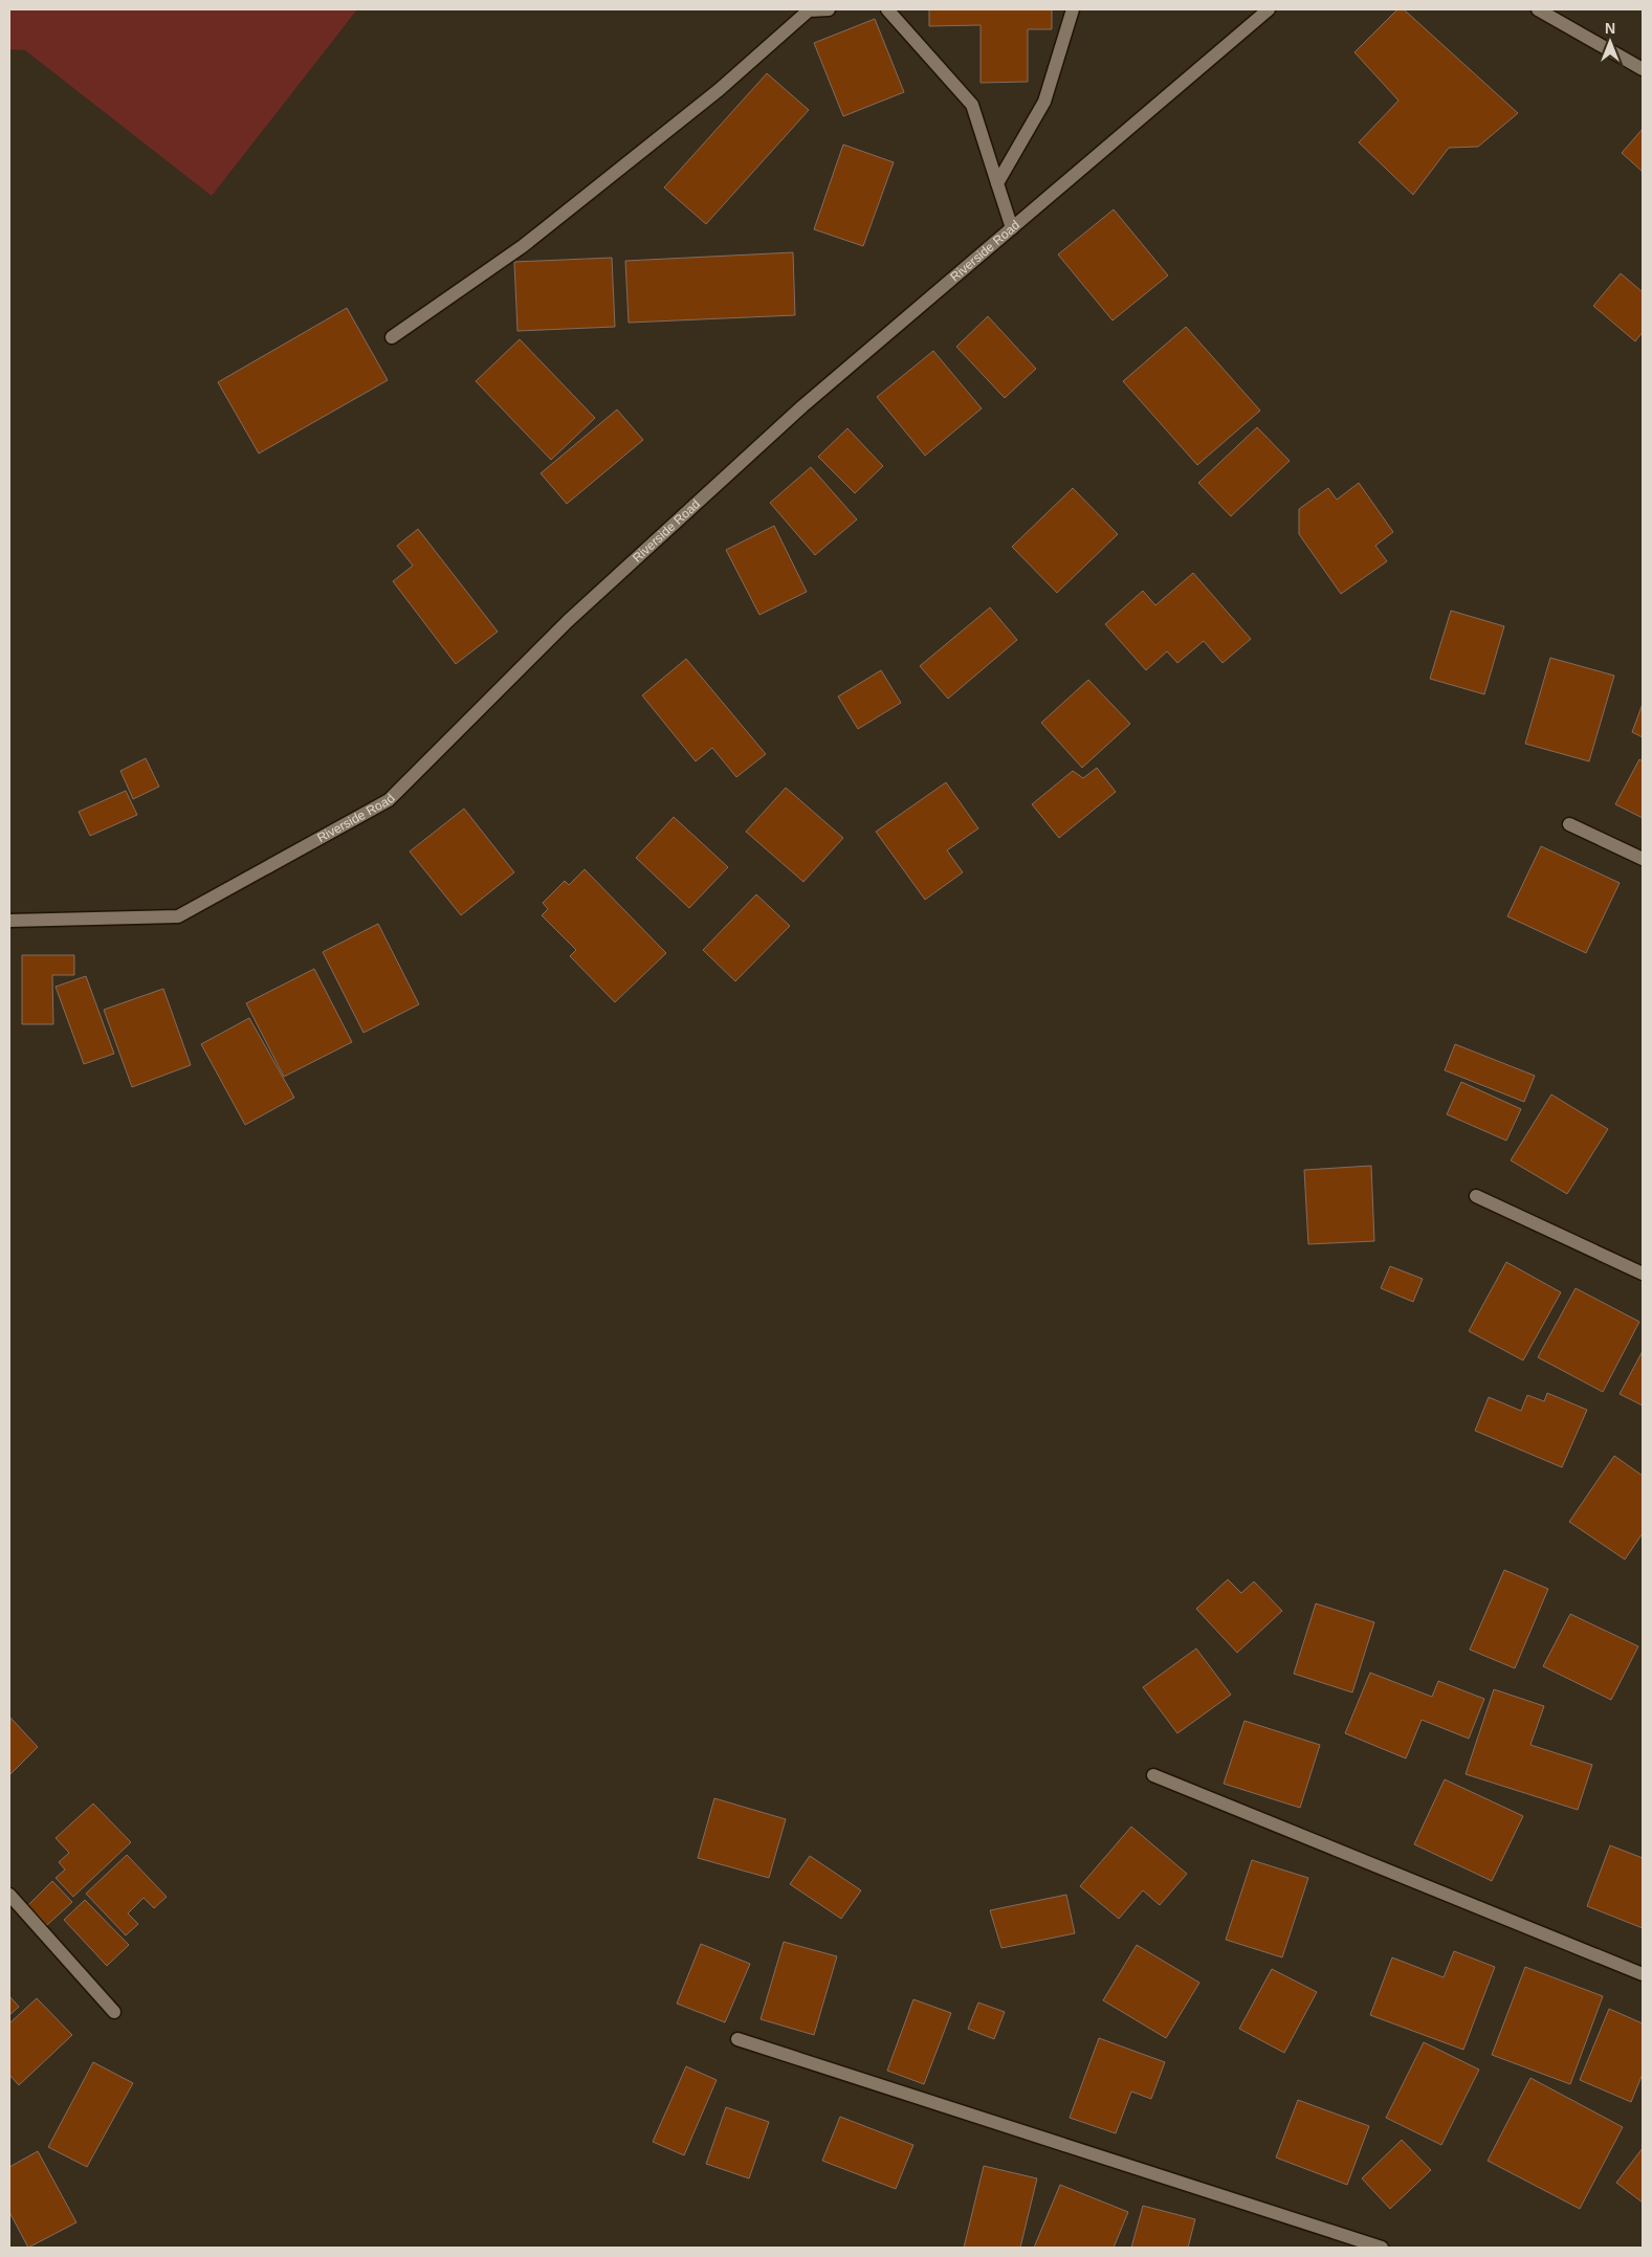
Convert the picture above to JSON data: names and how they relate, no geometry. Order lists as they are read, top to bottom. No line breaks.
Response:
{"streets":{"street":["Riverside Road"]},"north":"top"}
